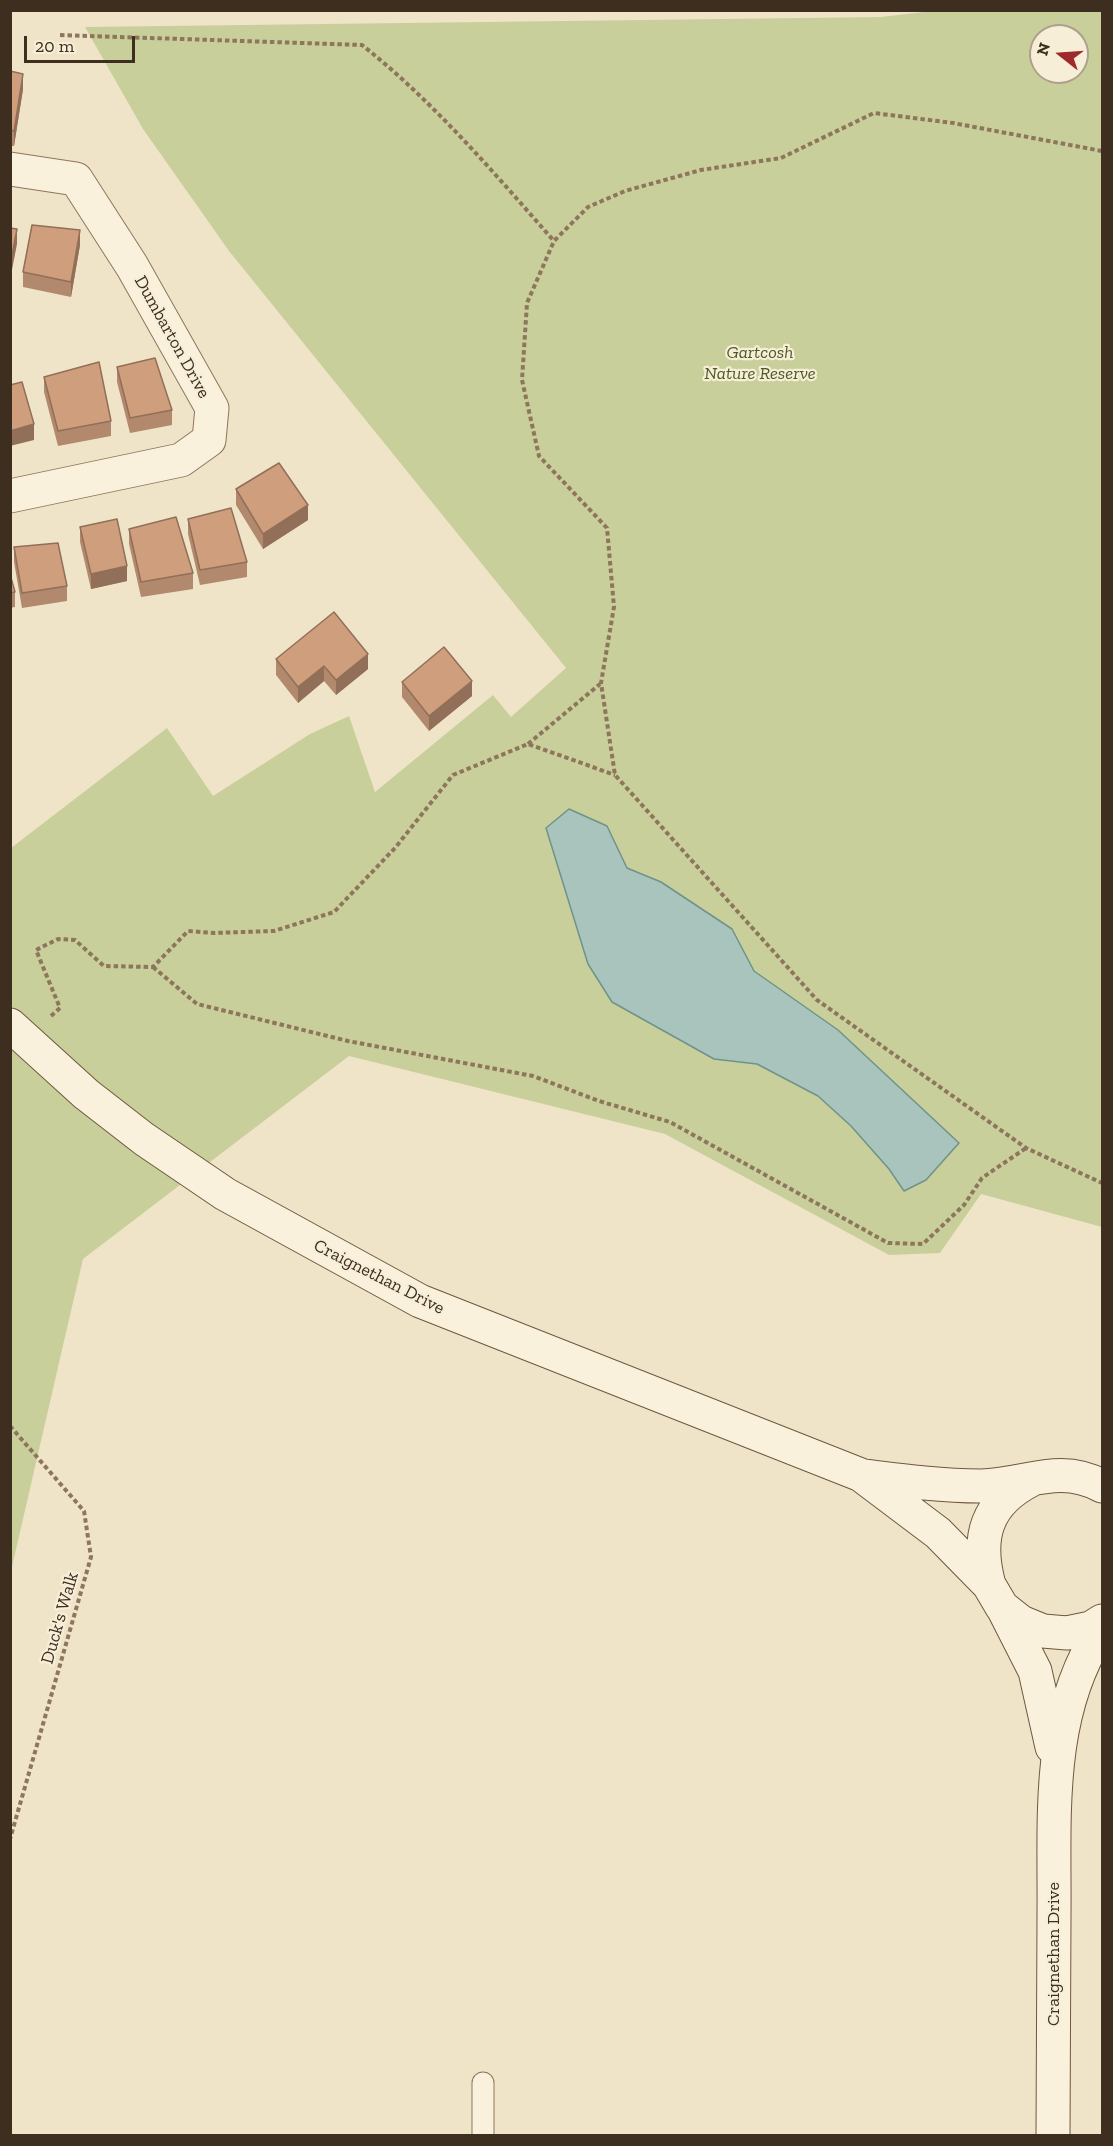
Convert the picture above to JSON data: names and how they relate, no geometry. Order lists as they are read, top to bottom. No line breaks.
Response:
{"streets":{"street":["Dumbarton Drive","Craignethan Drive"],"path":["Duck's Walk"]},"parks":["Gartcosh Nature Reserve"],"scale_bar":"20 m","north":"left"}
